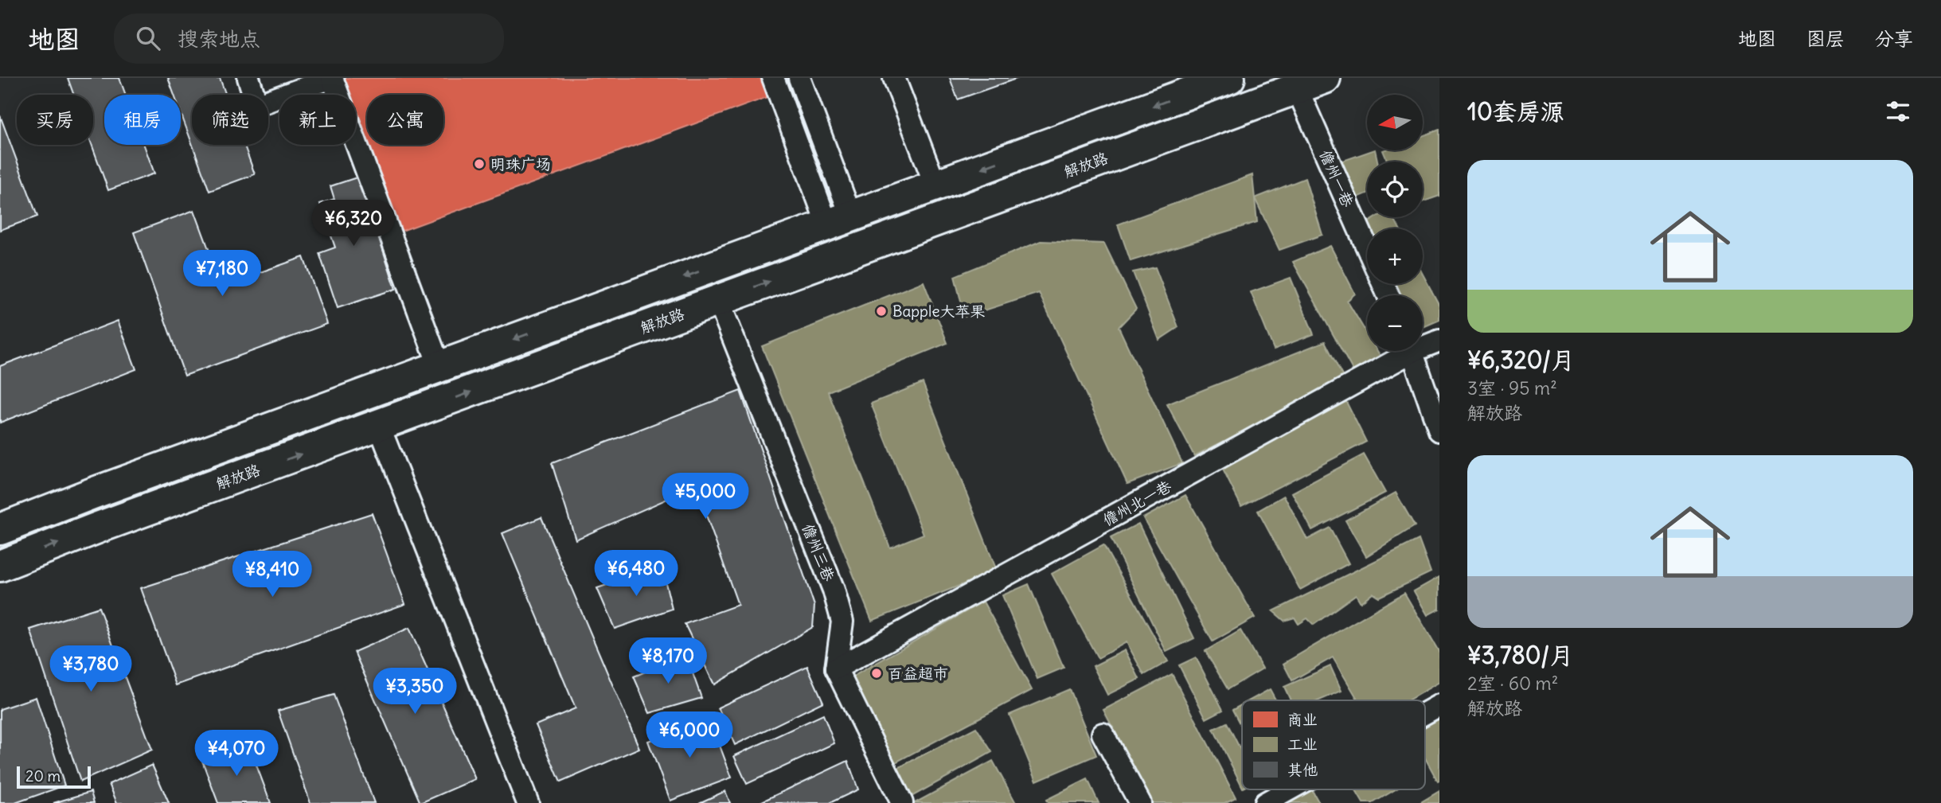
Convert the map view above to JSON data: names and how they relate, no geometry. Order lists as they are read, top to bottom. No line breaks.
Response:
{"streets":{"main road":["解放路"],"street":["儋州一巷","儋州北一巷","儋州三巷"]},"crossings":[["解放路","儋州一巷"],["解放路","儋州三巷"],["儋州北一巷","儋州三巷"]],"places":["明珠广场","Bapple大苹果","百益超市"],"legend":["商业","工业","其他"],"scale_bar":"20 m","north":"left","page":{"header":"地图","search":"搜索地点","nav":["地图","图层","分享"],"heading":"10套房源","map_buttons":["+","−"],"chip":["买房","租房","筛选","新上","公寓"],"list":[{"name":"¥6,320/月","note":"3室 · 95 m² · 解放路"},{"name":"¥3,780/月","note":"2室 · 60 m² · 解放路"}],"price":["¥6,320","¥7,180","¥5,000","¥6,480","¥8,410","¥8,170","¥3,780","¥3,350","¥6,000","¥4,070"],"scale":"20 m"}}
